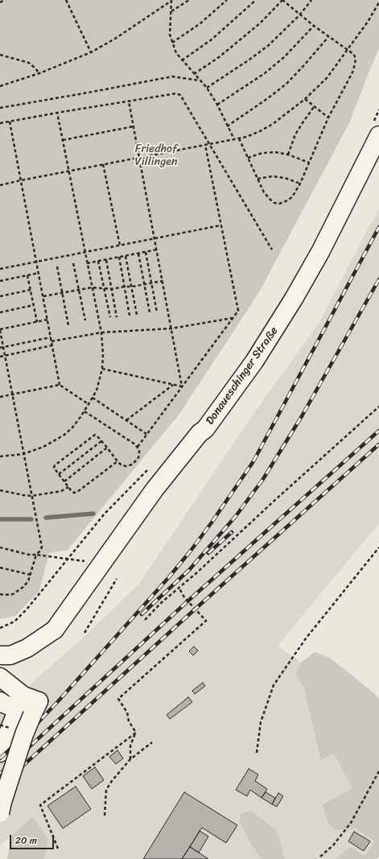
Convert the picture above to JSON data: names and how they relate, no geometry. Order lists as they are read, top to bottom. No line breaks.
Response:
{"streets":{"main road":["Donaueschinger Straße"]},"parks":["Friedhof Villingen"],"scale_bar":"20 m"}
